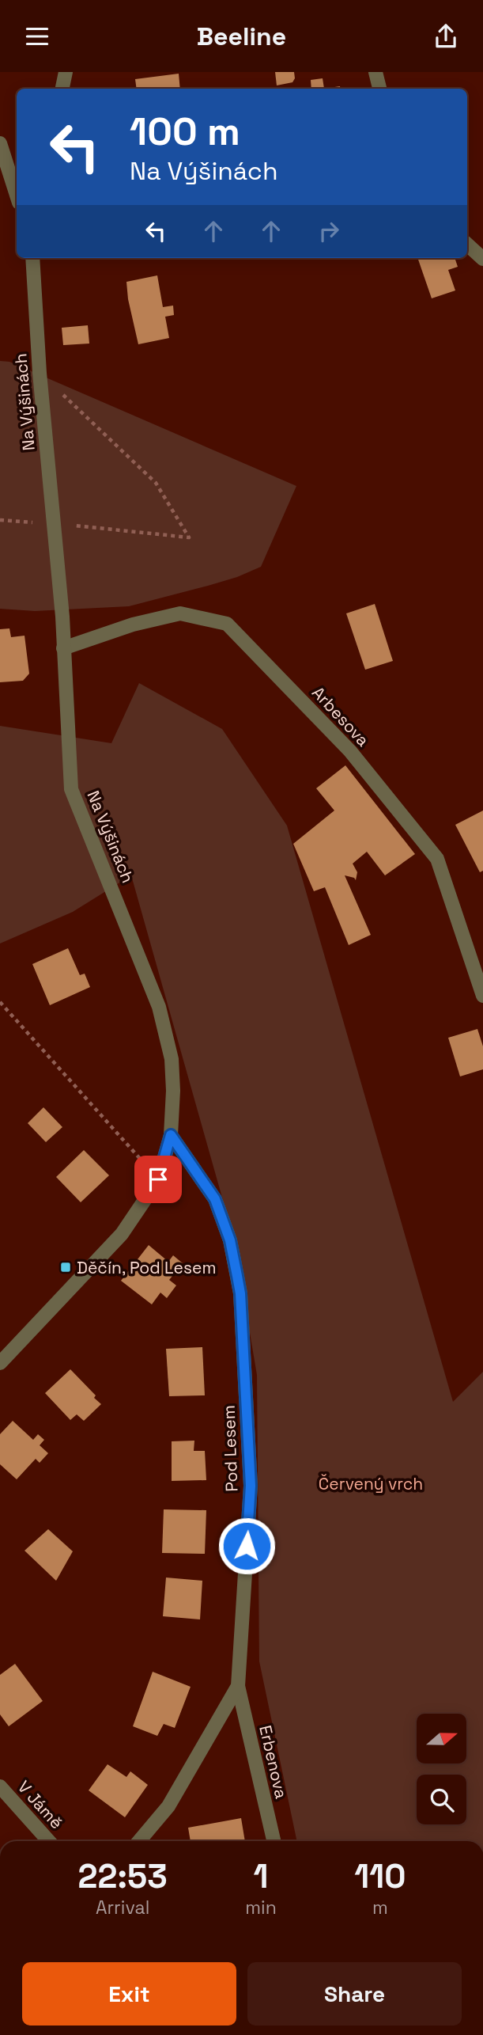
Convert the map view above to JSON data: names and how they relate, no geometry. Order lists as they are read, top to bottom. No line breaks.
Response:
{"streets":{"street":["Na Výšinách","Arbesova","Pod Lesem","Erbenova","V Jámě"]},"crossings":[["Na Výšinách","Arbesova"],["Na Výšinách","Pod Lesem"],["Pod Lesem","Erbenova"]],"parks":["Červený vrch"],"places":{"transit":["Děčín, Pod Lesem"]},"north":"right","page":{"header":"Beeline","turn":["100 m","Na Výšinách"],"eta":["22:53","Arrival","1","min","110","m"],"buttons":["Exit","Share"]}}
